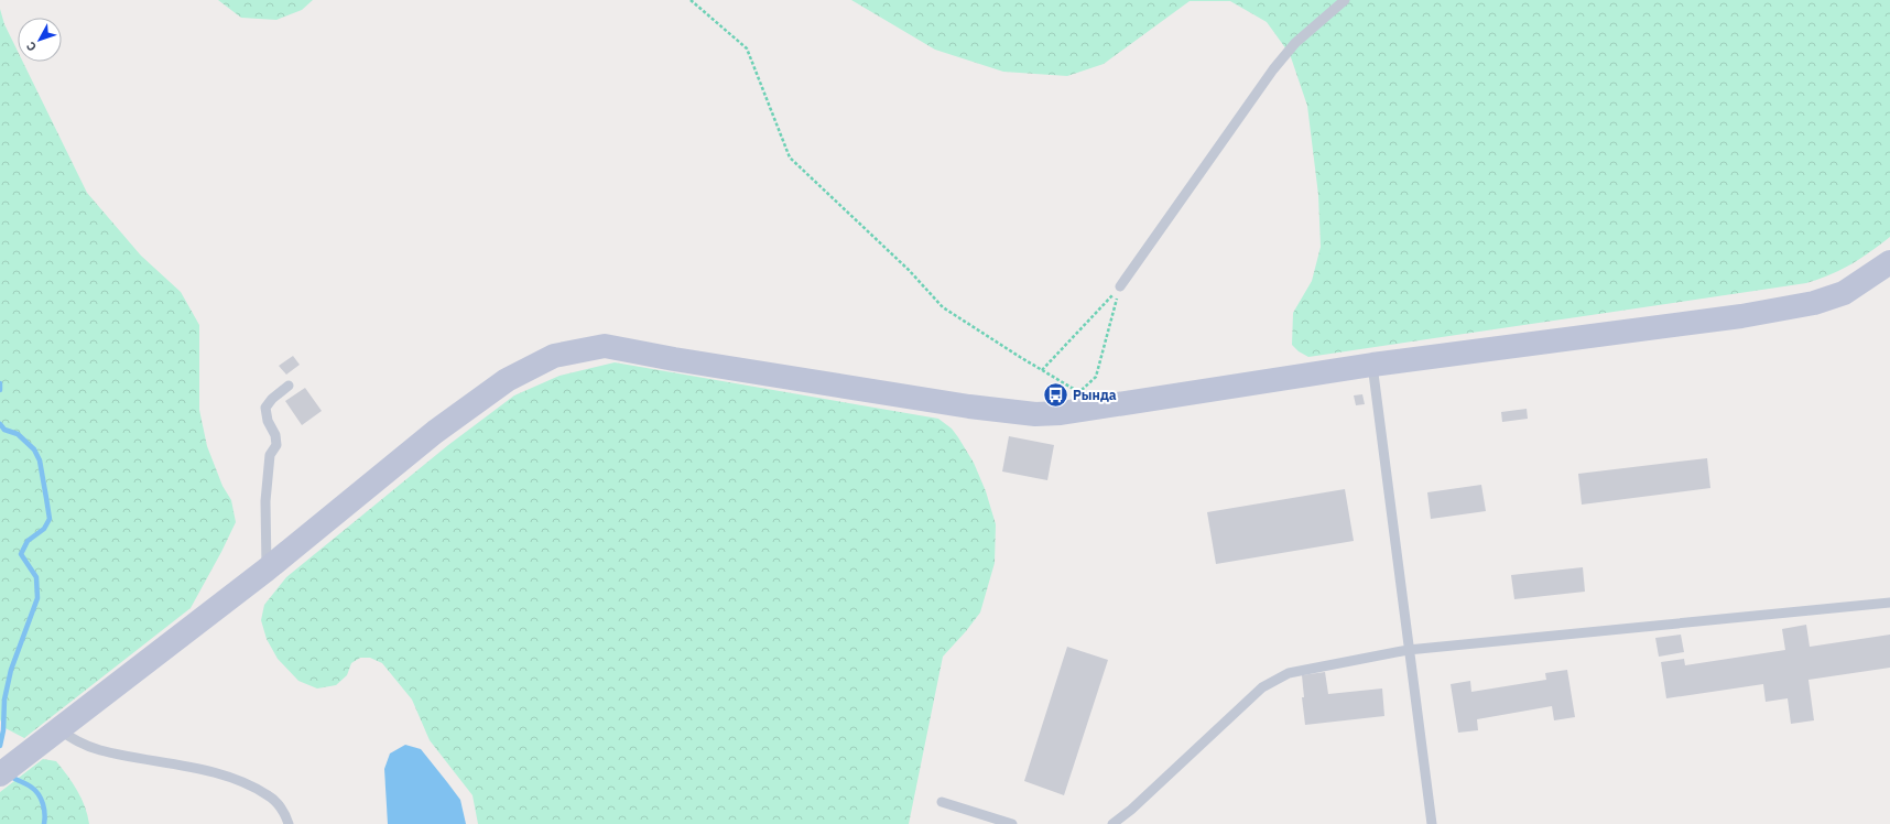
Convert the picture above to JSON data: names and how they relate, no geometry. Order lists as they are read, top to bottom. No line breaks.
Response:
{"places":{"bus stop":["Рында"]},"north":"bottom left"}
